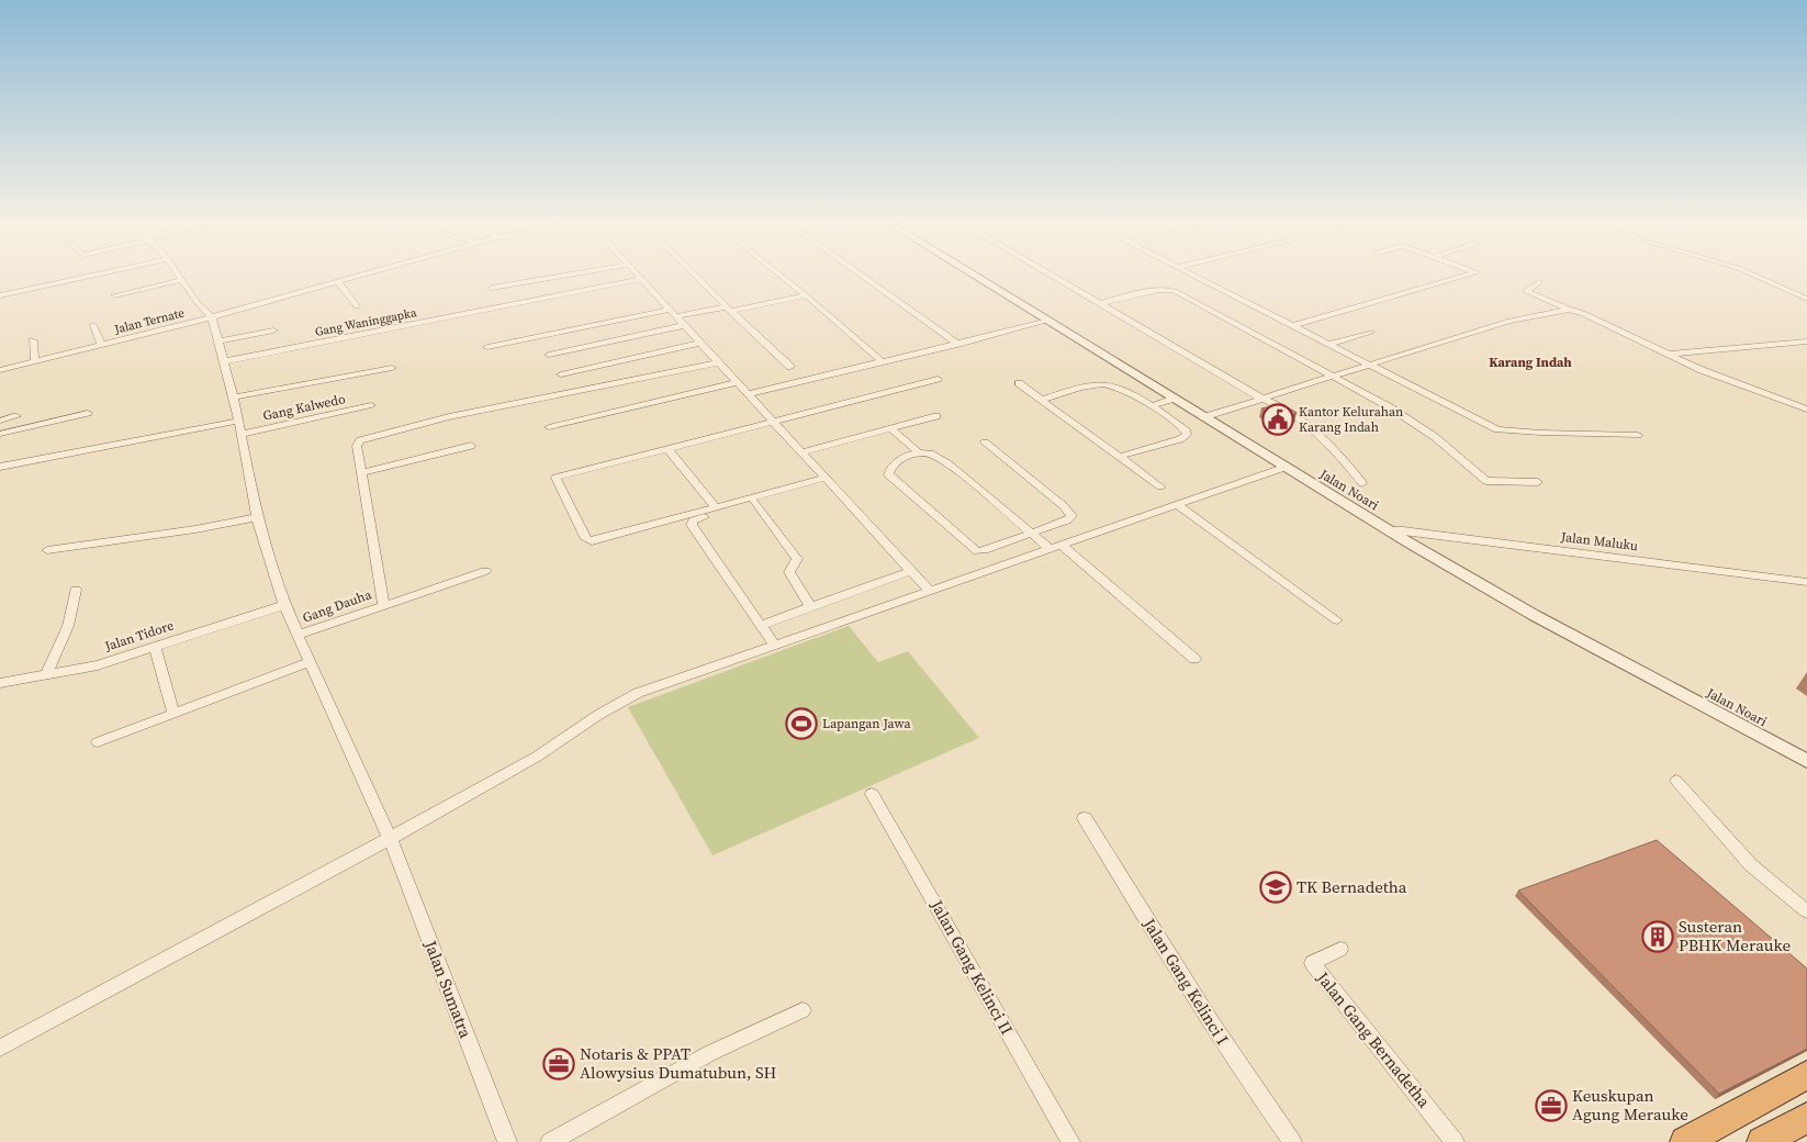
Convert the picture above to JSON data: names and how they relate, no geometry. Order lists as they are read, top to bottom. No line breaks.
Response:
{"streets":{"street":["Jalan Ternate","Gang Waninggapka","Gang Kalwedo","Jalan Noari","Jalan Maluku","Gang Dauha","Jalan Tidore","Jalan Gang Kelinci II","Jalan Gang Kelinci I","Jalan Sumatra","Jalan Gang Bernadetha"]},"crossings":[["Jalan Ternate","Jalan Sumatra"],["Gang Waninggapka","Jalan Sumatra"],["Gang Kalwedo","Jalan Sumatra"],["Jalan Noari","Jalan Maluku"],["Gang Dauha","Jalan Sumatra"],["Jalan Tidore","Jalan Sumatra"]],"districts":["Karang Indah"],"places":{"public building":["Kantor Kelurahan Karang Indah"],"sports":["Lapangan Jawa"],"school or university":["TK Bernadetha"],"building":["Susteran PBHK Merauke"],"office":["Notaris & PPAT Alowysius Dumatubun, SH","Keuskupan Agung Merauke"]}}
